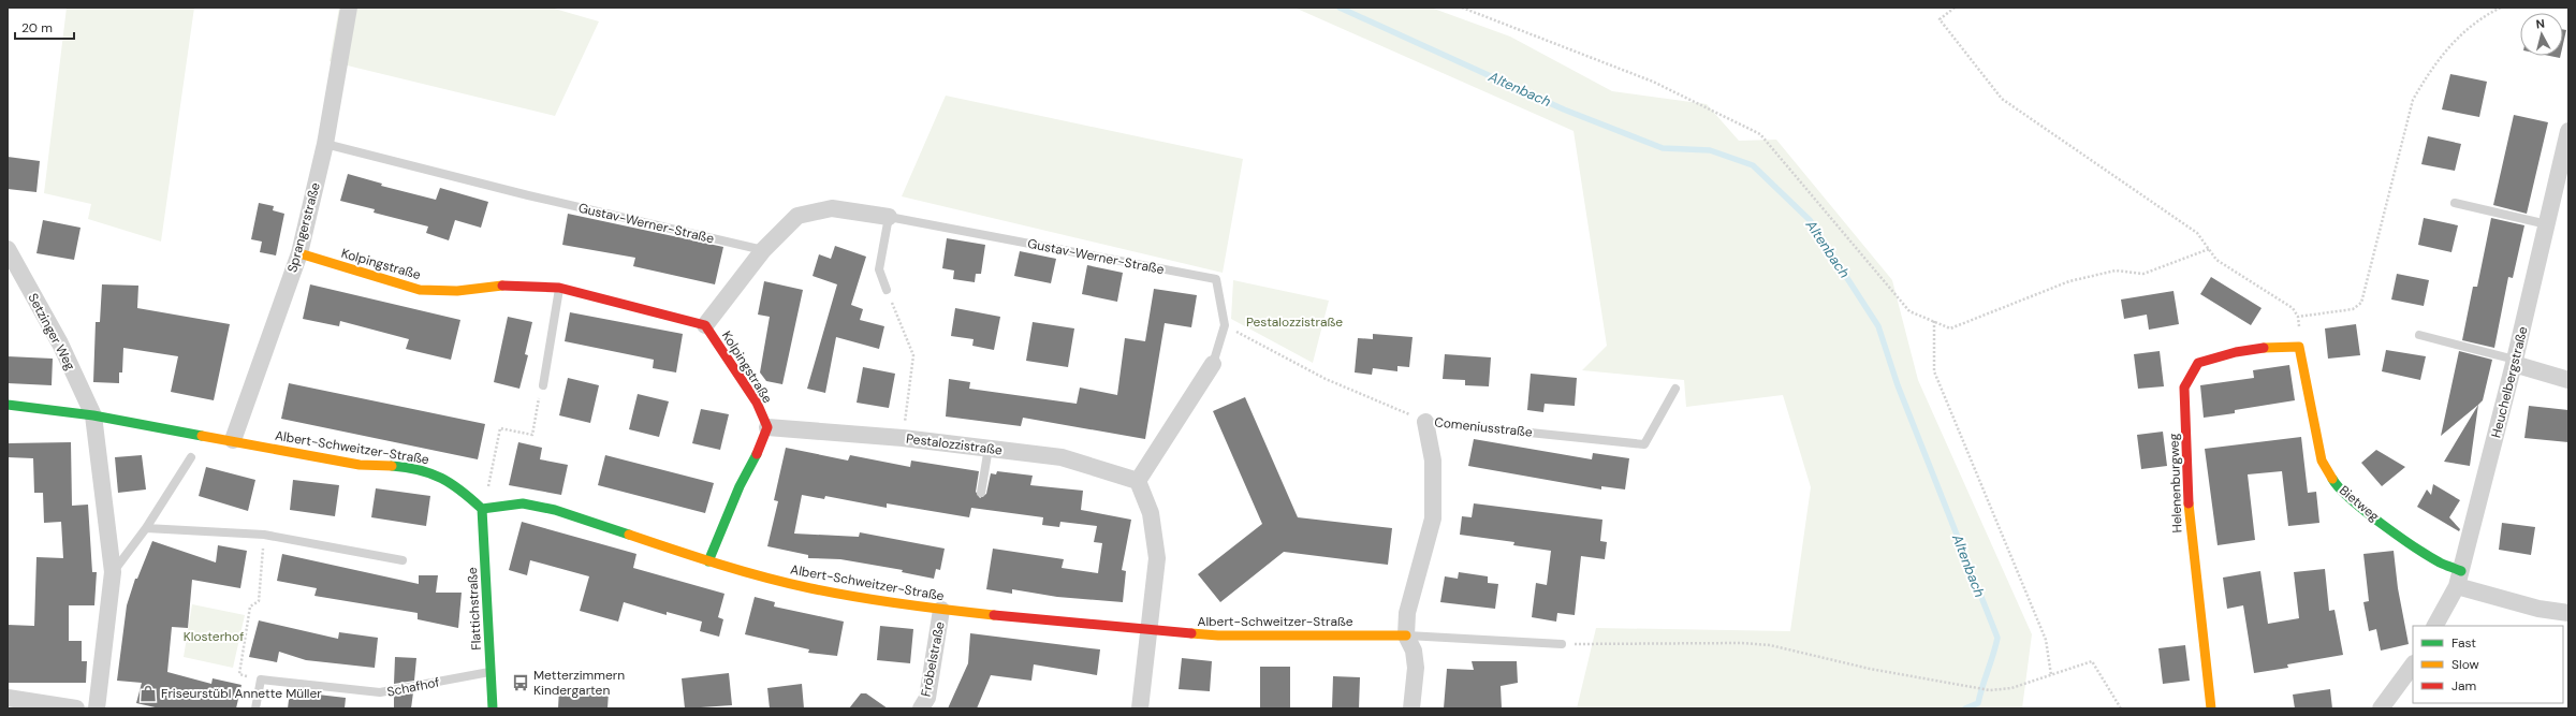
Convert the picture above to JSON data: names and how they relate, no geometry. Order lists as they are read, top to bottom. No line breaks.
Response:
{"streets":{"street":["Gustav-Werner-Straße","Sprangerstraße","Kolpingstraße","Setzinger Weg","Heuchelbergstraße","Comeniusstraße","Pestalozzistraße","Albert-Schweitzer-Straße","Helenenburgweg","Bietweg","Flattichstraße","Fröbelstraße"],"lane":["Schafhof"]},"crossings":[["Gustav-Werner-Straße","Sprangerstraße"],["Gustav-Werner-Straße","Kolpingstraße"],["Sprangerstraße","Kolpingstraße"],["Sprangerstraße","Albert-Schweitzer-Straße"],["Kolpingstraße","Pestalozzistraße"],["Setzinger Weg","Albert-Schweitzer-Straße"],["Heuchelbergstraße","Bietweg"],["Comeniusstraße","Albert-Schweitzer-Straße"],["Albert-Schweitzer-Straße","Flattichstraße"],["Albert-Schweitzer-Straße","Fröbelstraße"],["Helenenburgweg","Bietweg"],["Flattichstraße","Schafhof"]],"water":["Altenbach"],"parks":["Pestalozzistraße","Klosterhof"],"places":{"bus stop":["Metterzimmern Kindergarten"],"shop":["Friseurstübl Annette Müller"]},"legend":["Fast","Slow","Jam"],"scale_bar":"20 m","north":"top"}
